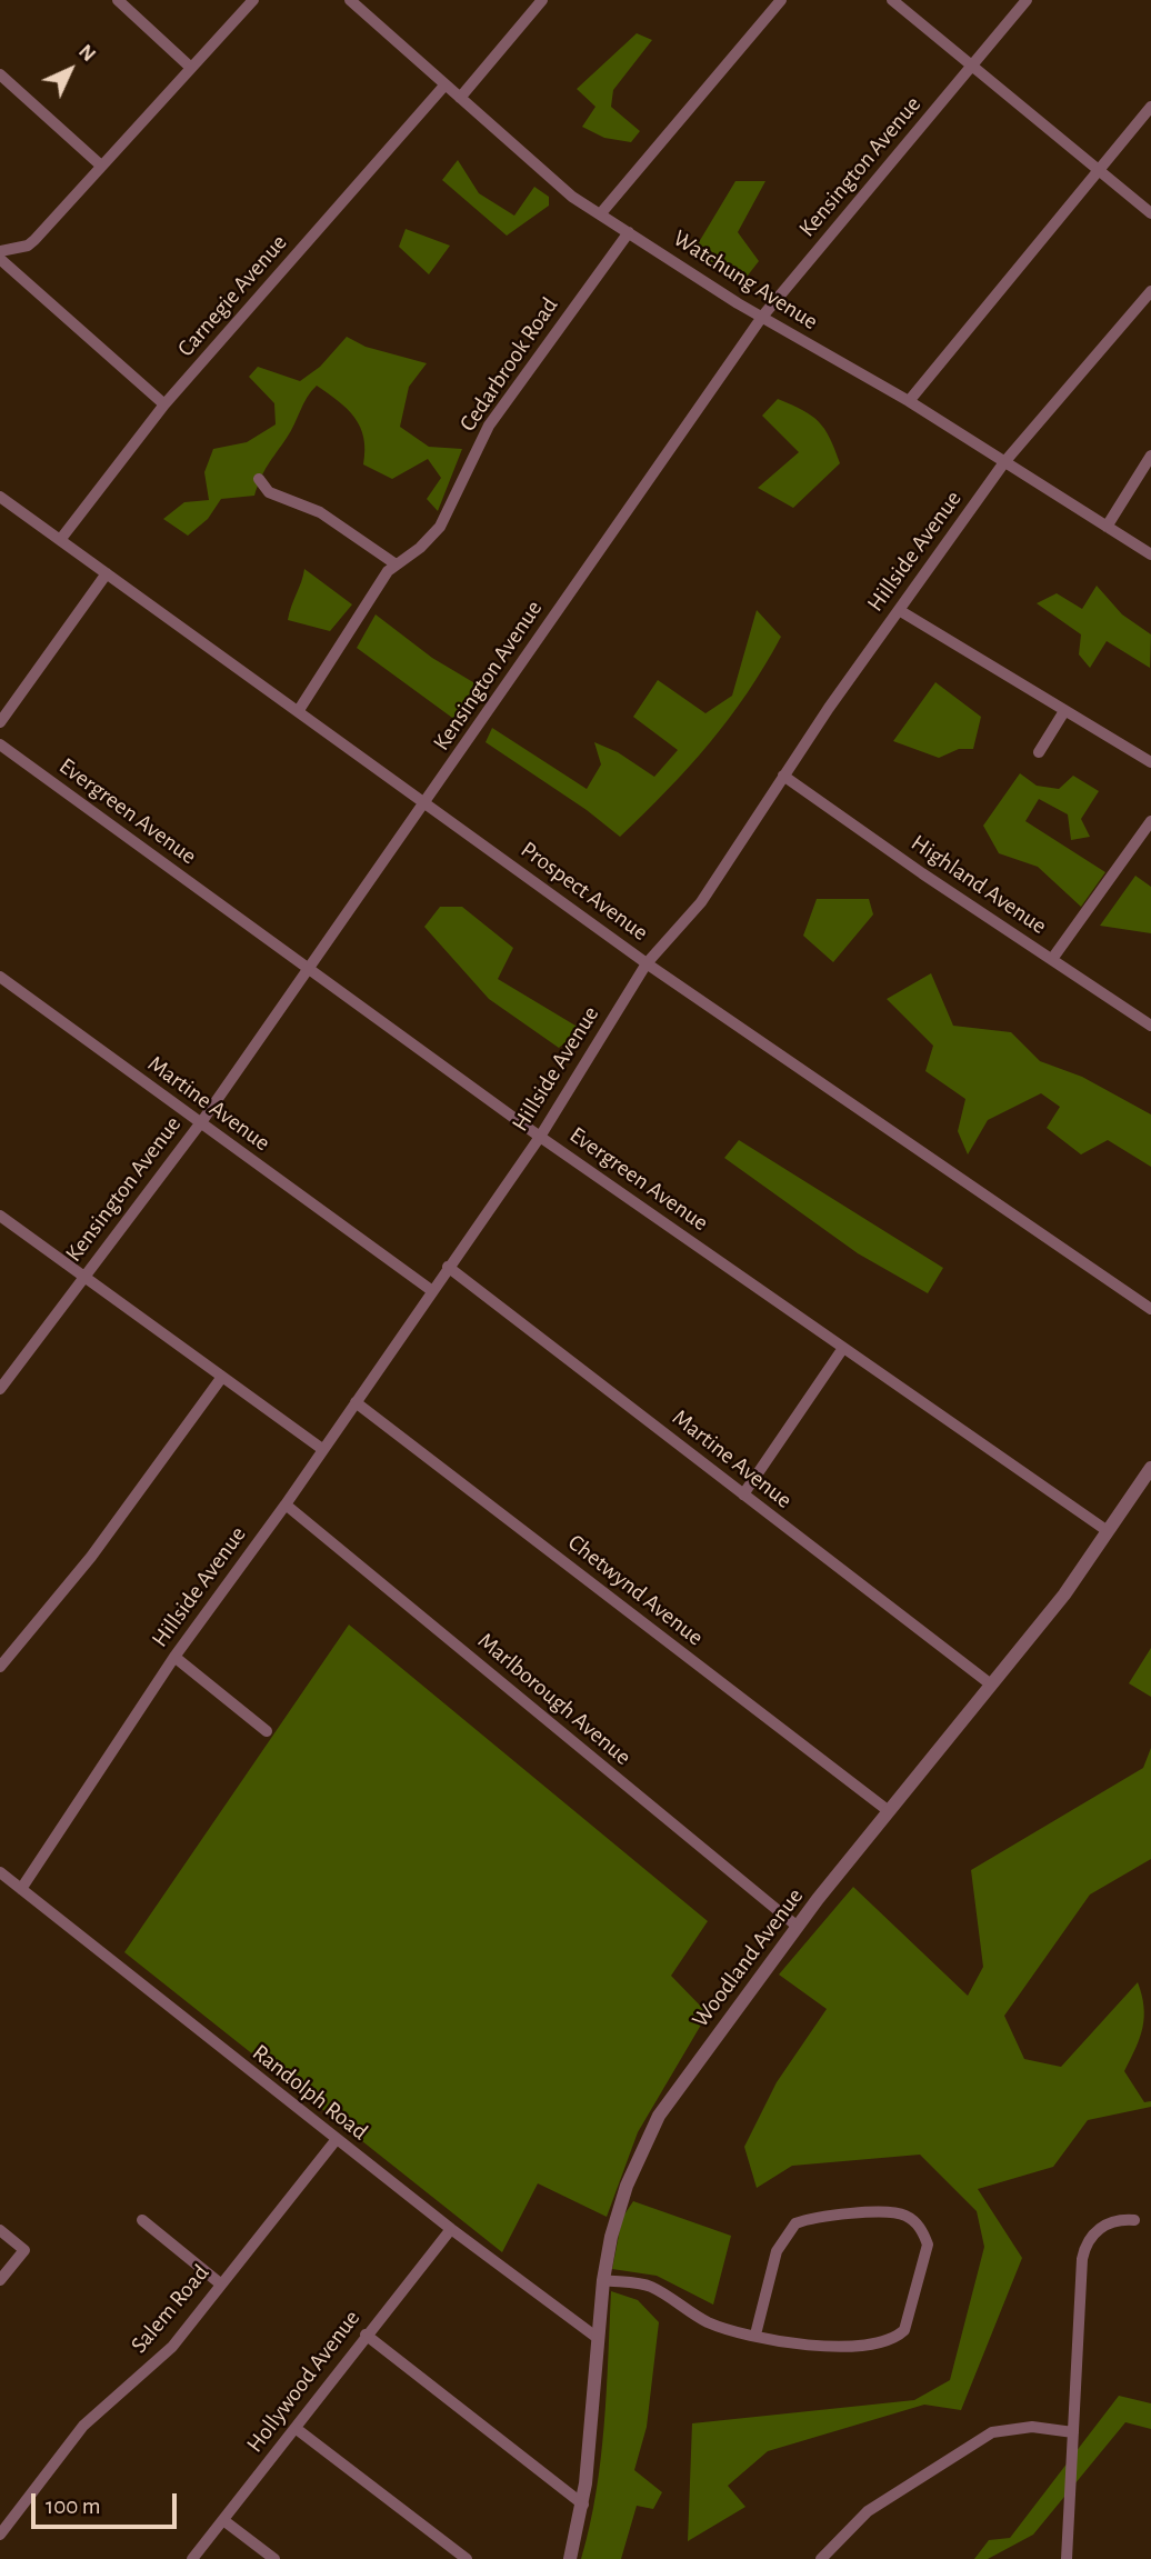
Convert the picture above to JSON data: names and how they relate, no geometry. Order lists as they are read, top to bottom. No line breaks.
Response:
{"streets":{"street":["Kensington Avenue","Watchung Avenue","Carnegie Avenue","Cedarbrook Road","Hillside Avenue","Evergreen Avenue","Highland Avenue","Prospect Avenue","Martine Avenue","Chetwynd Avenue","Marlborough Avenue","Woodland Avenue","Randolph Road","Salem Road","Hollywood Avenue"]},"crossings":[["Kensington Avenue","Watchung Avenue"],["Kensington Avenue","Evergreen Avenue"],["Kensington Avenue","Prospect Avenue"],["Kensington Avenue","Martine Avenue"],["Watchung Avenue","Carnegie Avenue"],["Watchung Avenue","Cedarbrook Road"],["Watchung Avenue","Hillside Avenue"],["Carnegie Avenue","Prospect Avenue"],["Cedarbrook Road","Prospect Avenue"],["Hillside Avenue","Evergreen Avenue"],["Hillside Avenue","Highland Avenue"],["Hillside Avenue","Prospect Avenue"],["Hillside Avenue","Martine Avenue"],["Hillside Avenue","Chetwynd Avenue"],["Hillside Avenue","Marlborough Avenue"],["Hillside Avenue","Randolph Road"],["Evergreen Avenue","Woodland Avenue"],["Martine Avenue","Woodland Avenue"],["Chetwynd Avenue","Woodland Avenue"],["Marlborough Avenue","Woodland Avenue"],["Woodland Avenue","Randolph Road"],["Randolph Road","Salem Road"],["Randolph Road","Hollywood Avenue"]],"scale_bar":"100 m","north":"top right"}
